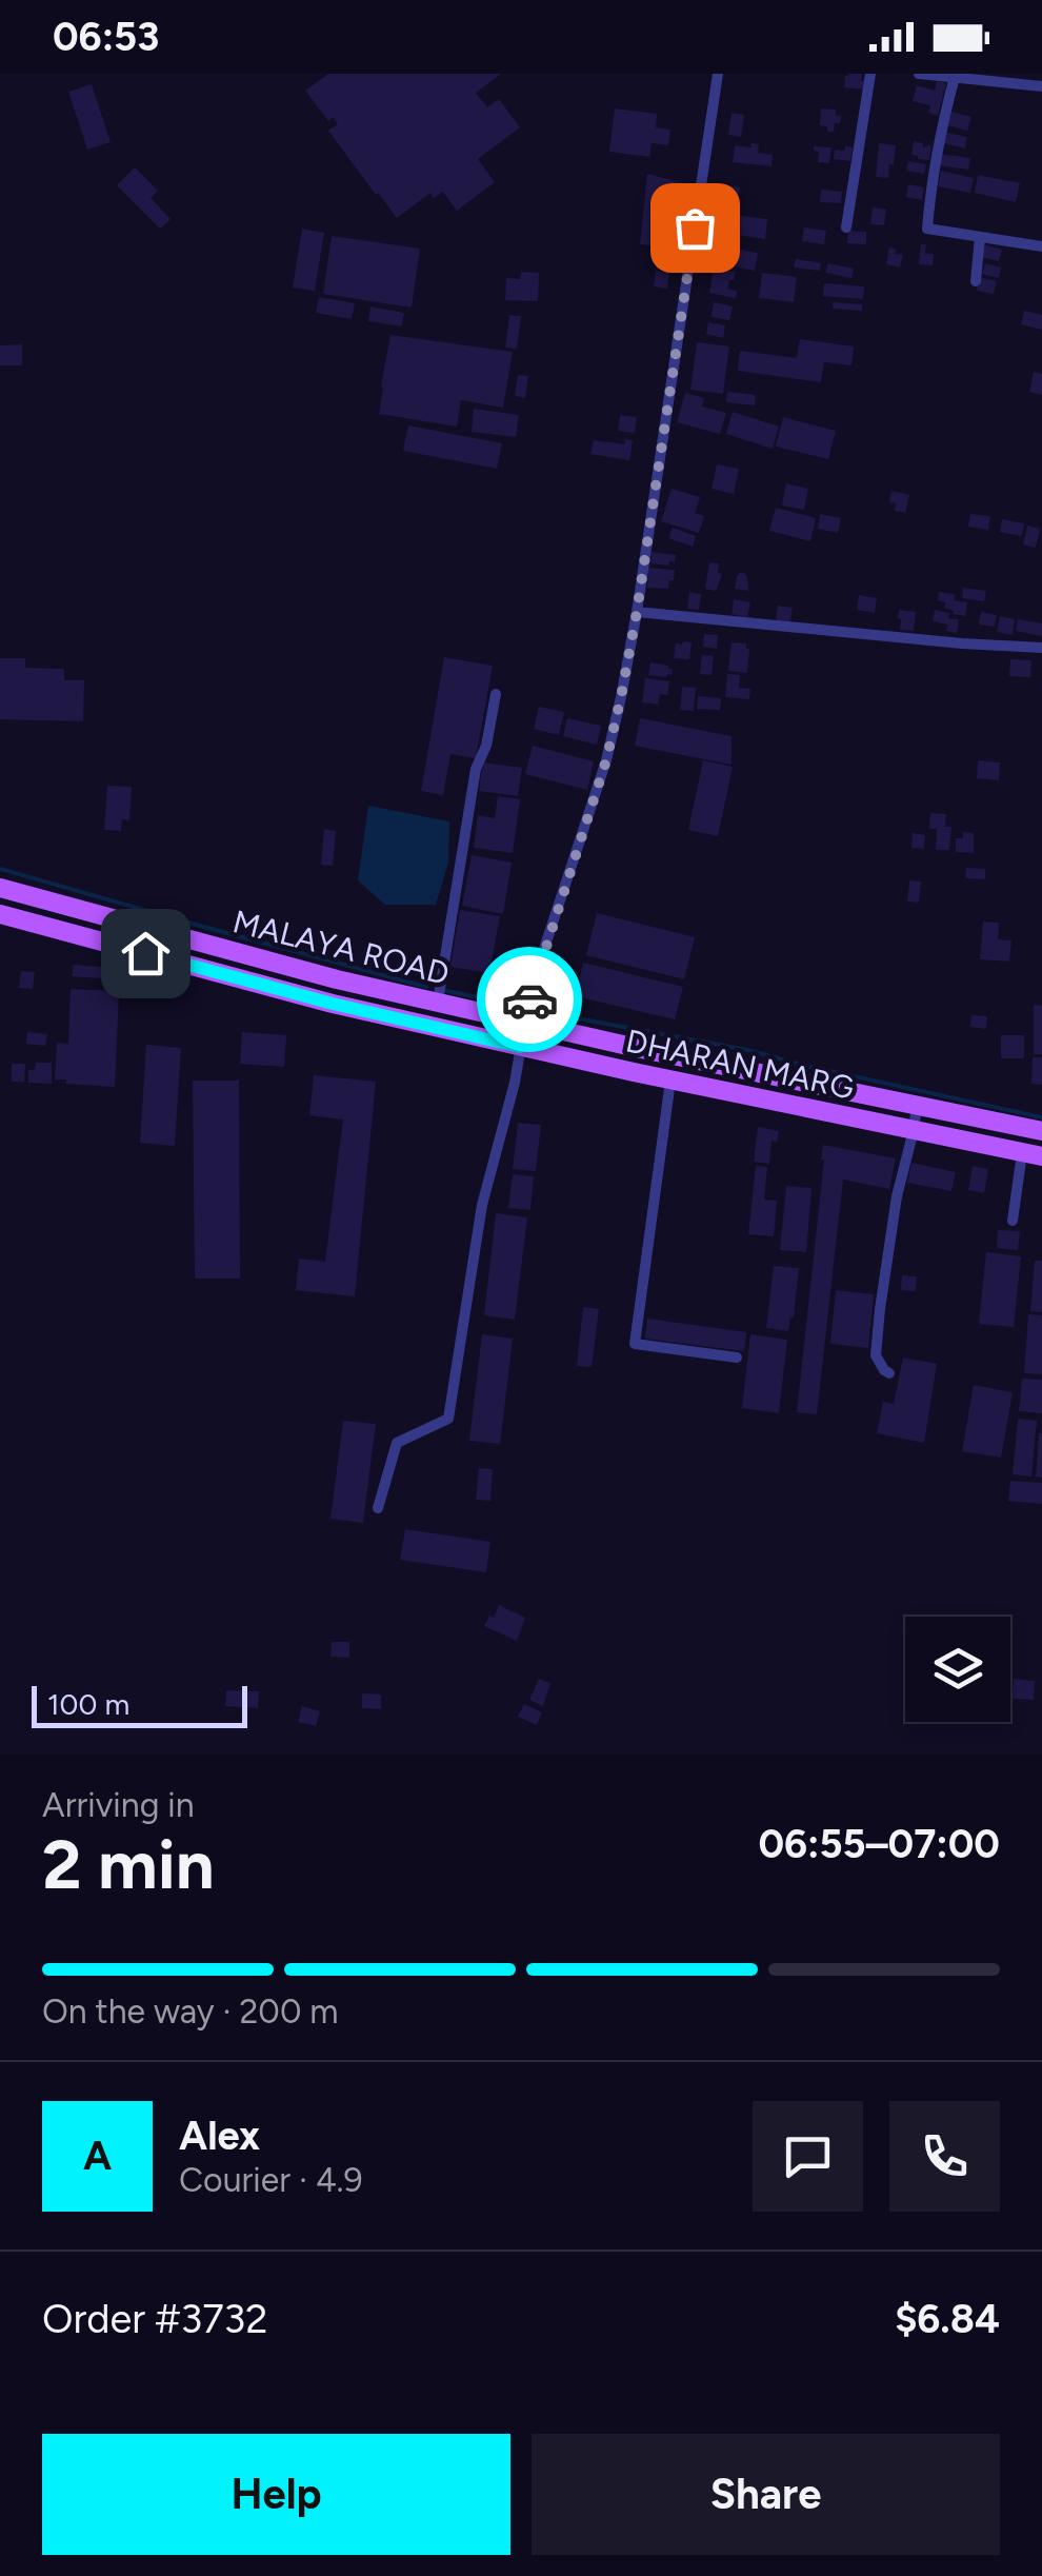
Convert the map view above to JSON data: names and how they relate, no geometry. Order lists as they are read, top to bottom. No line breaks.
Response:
{"streets":{"main road":["MALAYA ROAD","DHARAN MARG"]},"scale_bar":"100 m","page":{"status":"06:53","scale":"100 m","heading":["2 min","Arriving in","06:55–07:00"],"panel":["Alex","Courier · 4.9","Order #3732","$6.84"],"bar":"On the way · 200 m","round":"A","buttons":["Help","Share"]}}
